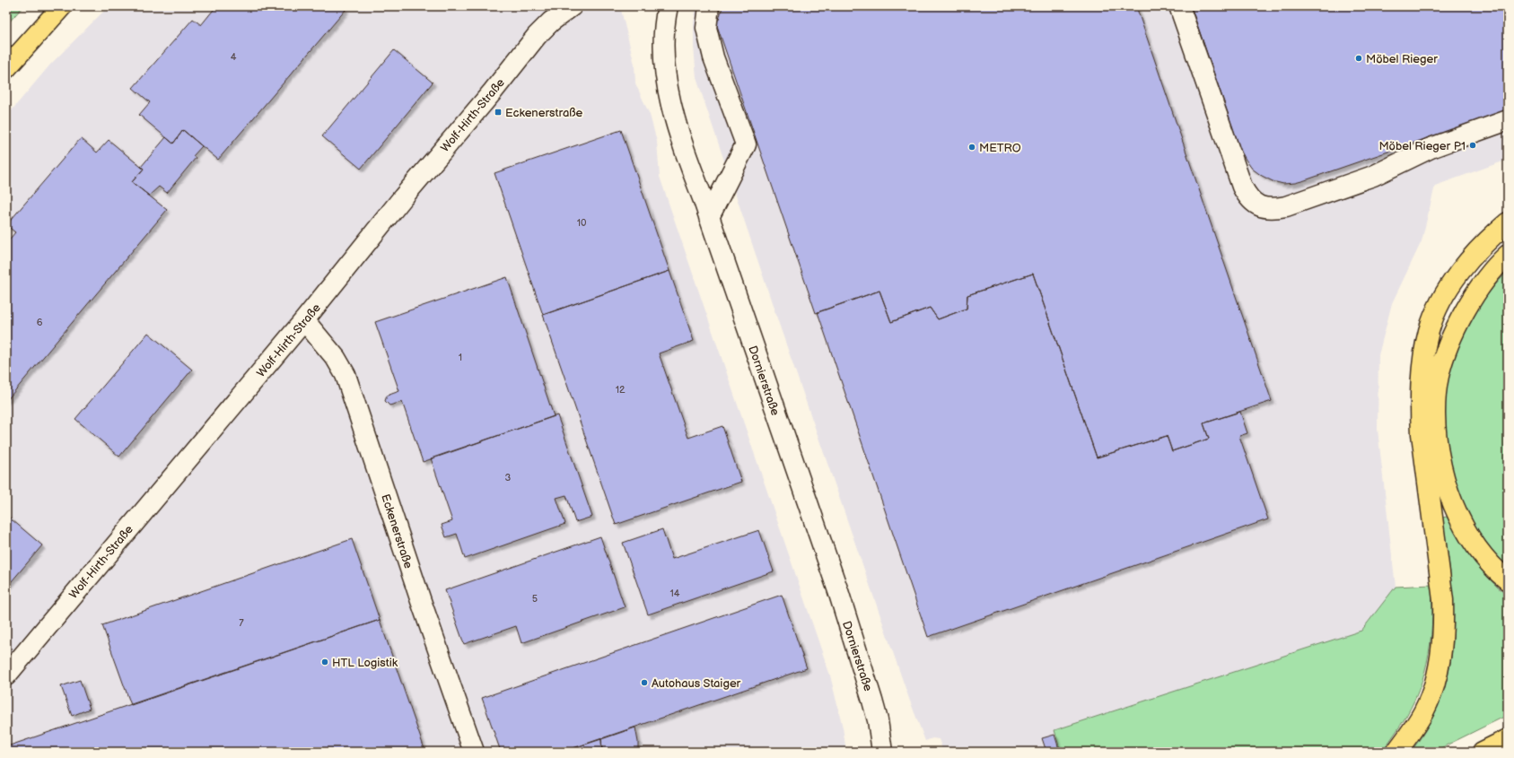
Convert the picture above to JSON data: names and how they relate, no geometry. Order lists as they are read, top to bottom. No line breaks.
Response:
{"streets":{"street":["Wolf-Hirth-Straße","Dornierstraße","Eckenerstraße"]},"crossings":[["Wolf-Hirth-Straße","Eckenerstraße"]],"places":{"other":["Möbel Rieger","Möbel Rieger P1","METRO","HTL Logistik","Autohaus Staiger"],"transit":["Eckenerstraße"]},"house_numbers":["4","10","6","1","12","3","14","5","7"]}
